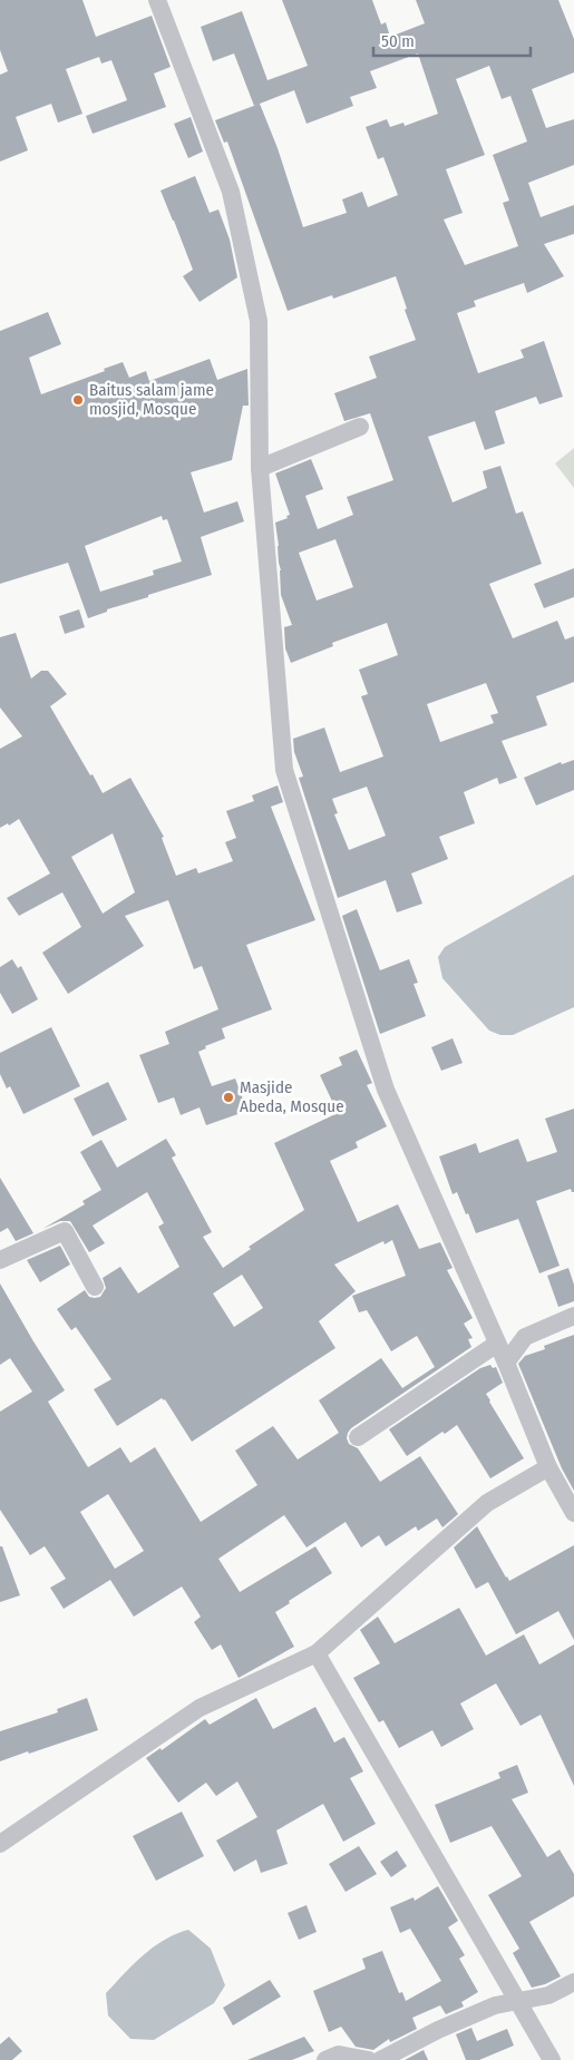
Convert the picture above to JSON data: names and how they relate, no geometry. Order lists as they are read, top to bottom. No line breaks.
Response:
{"places":["Baitus salam jame mosjid, Mosque","Masjide Abeda, Mosque"],"scale_bar":"50 m"}
